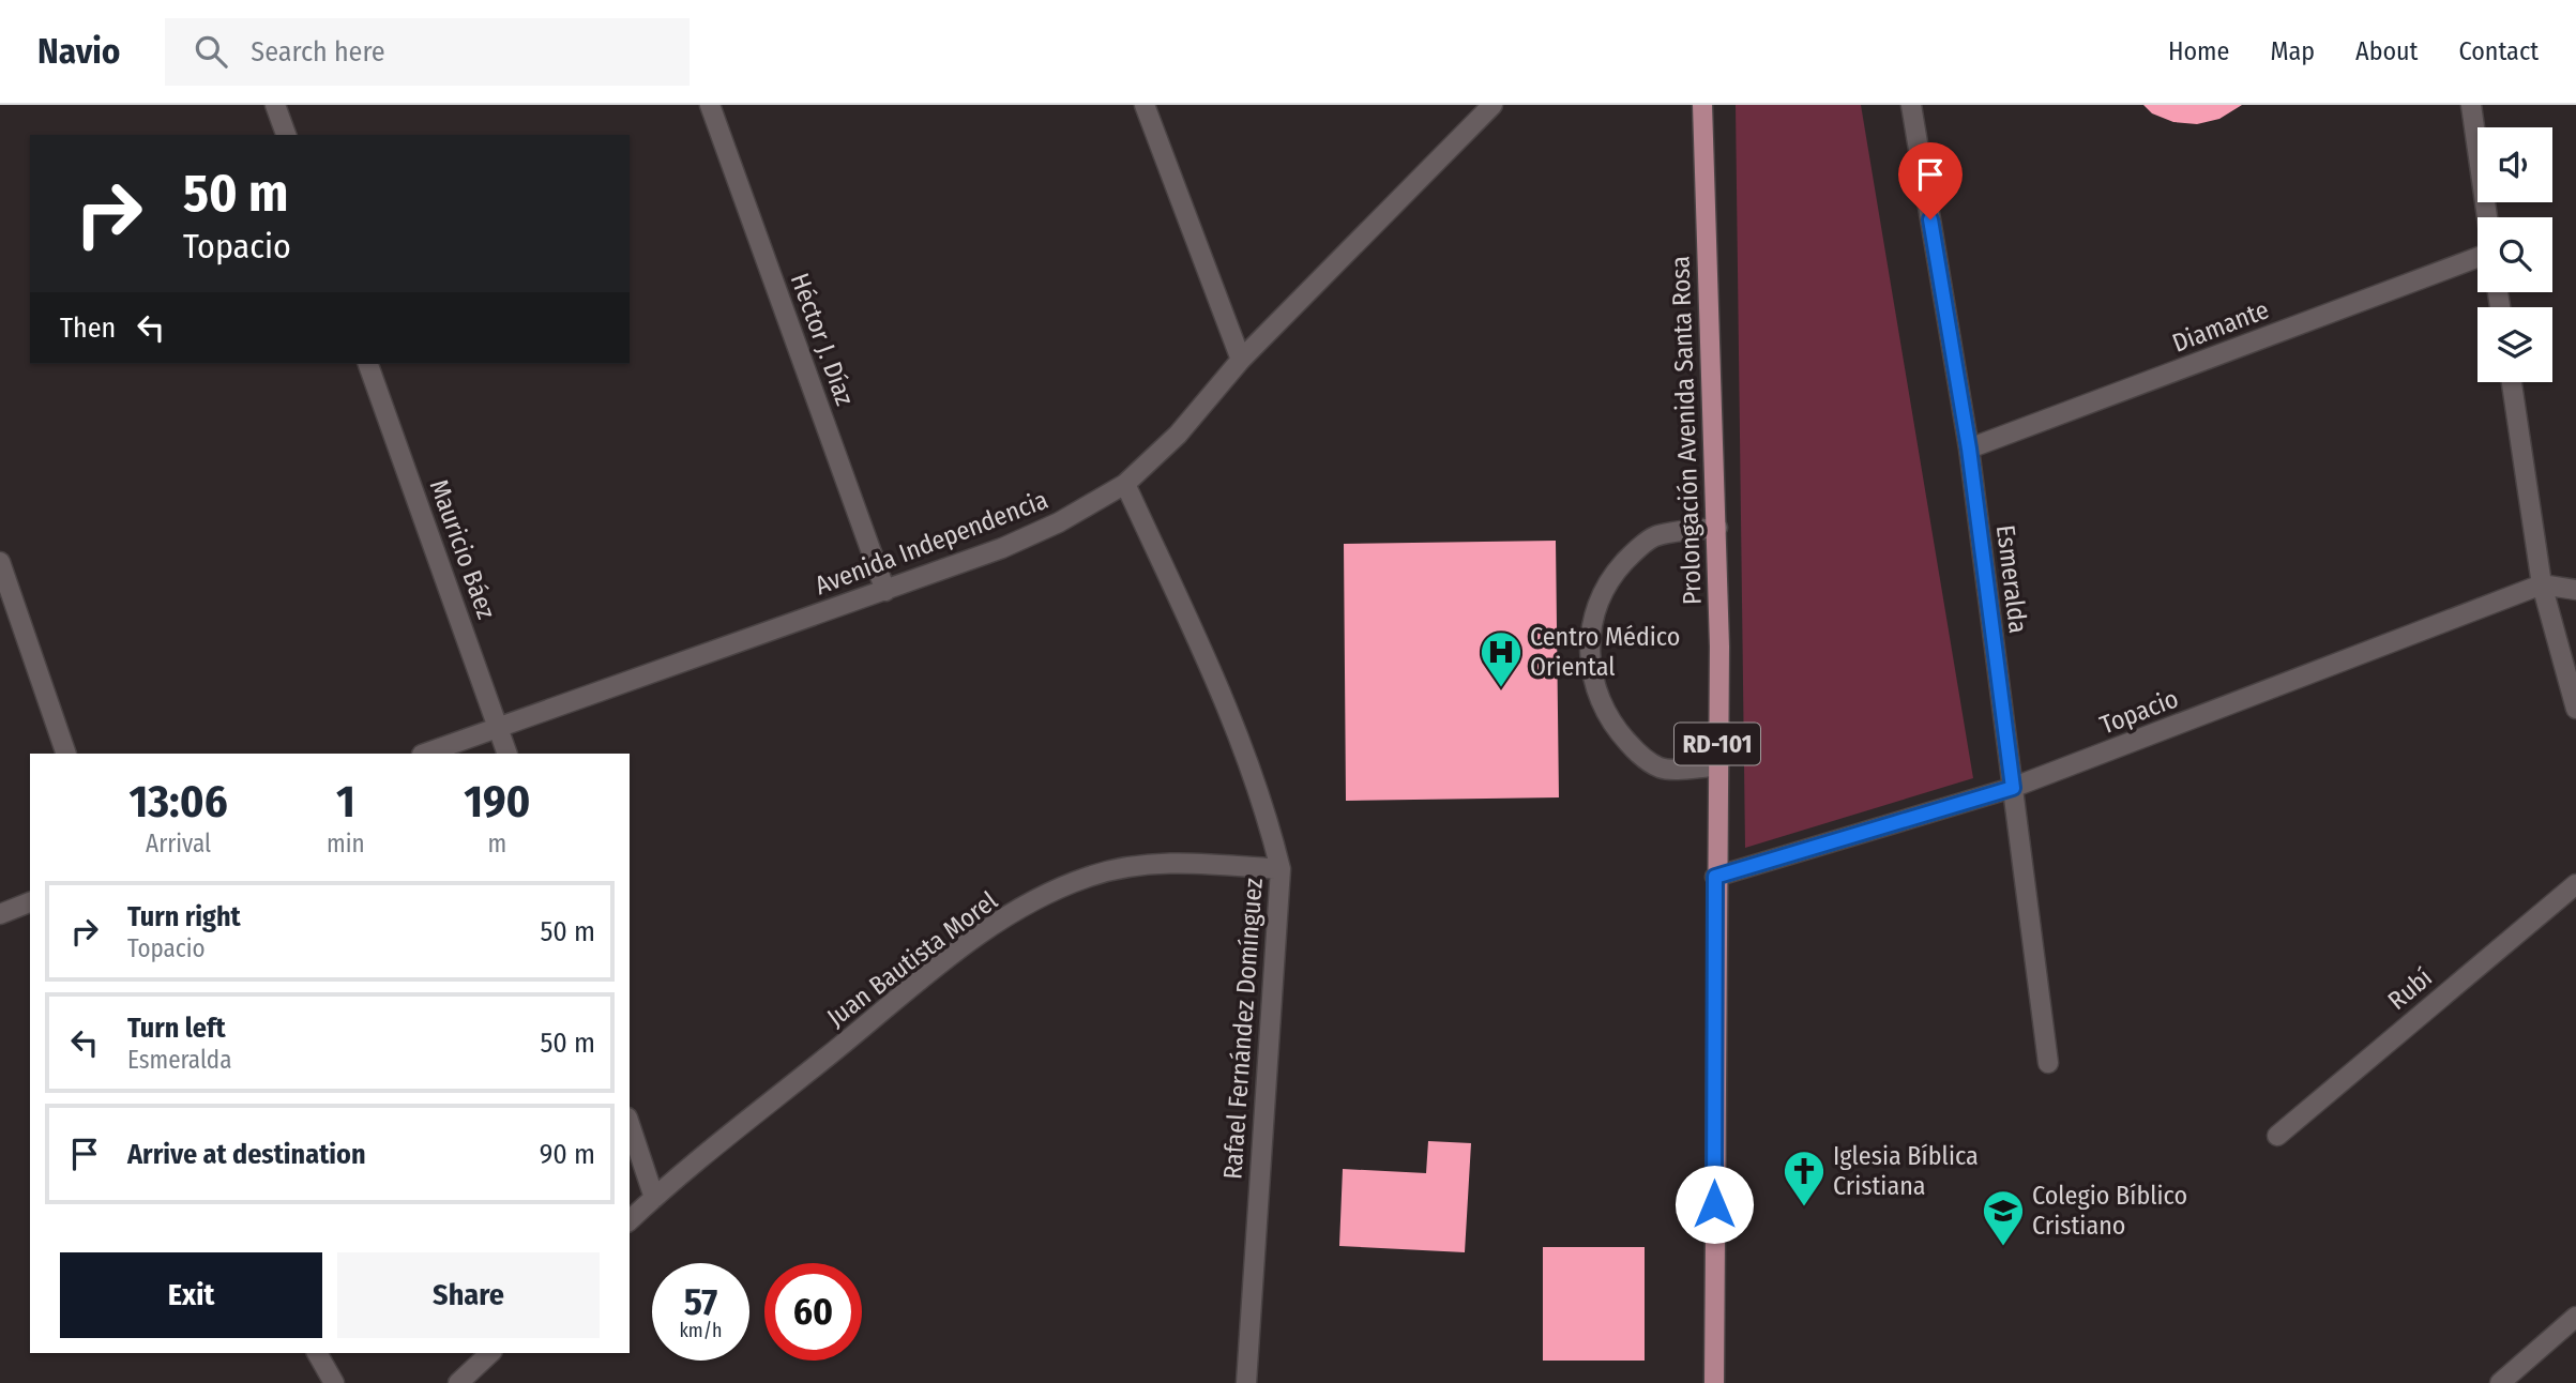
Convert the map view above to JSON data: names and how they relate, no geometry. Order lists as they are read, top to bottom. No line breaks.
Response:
{"streets":{"main road":["Prolongación Avenida Santa Rosa","RD-101"],"street":["Diamante","Héctor J. Díaz","Avenida Independencia","Mauricio Báez","Esmeralda","Topacio","Juan Bautista Morel","Rubí","Rafael Fernández Domínguez"]},"crossings":[["Diamante","Esmeralda"],["Héctor J. Díaz","Avenida Independencia"],["Prolongación Avenida Santa Rosa","Topacio"],["Avenida Independencia","Mauricio Báez"],["Avenida Independencia","Rafael Fernández Domínguez"],["Esmeralda","Topacio"],["Juan Bautista Morel","Rafael Fernández Domínguez"]],"places":{"hospital":["Centro Médico Oriental"],"church":["Iglesia Bíblica Cristiana"],"school or university":["Colegio Bíblico Cristiano"]},"page":{"header":"Navio","search":"Search here","nav":["Home","Map","About","Contact"],"turn":["50 m","Topacio"],"then":"Then","eta":["13:06","Arrival","1","min","190","m"],"list":[{"name":"Turn right","note":"Topacio","value":"50 m"},{"name":"Turn left","note":"Esmeralda","value":"50 m"},{"name":"Arrive at destination","value":"90 m"}],"buttons":["Exit","Share"],"speed":"57 km/h","limit":"60"}}
